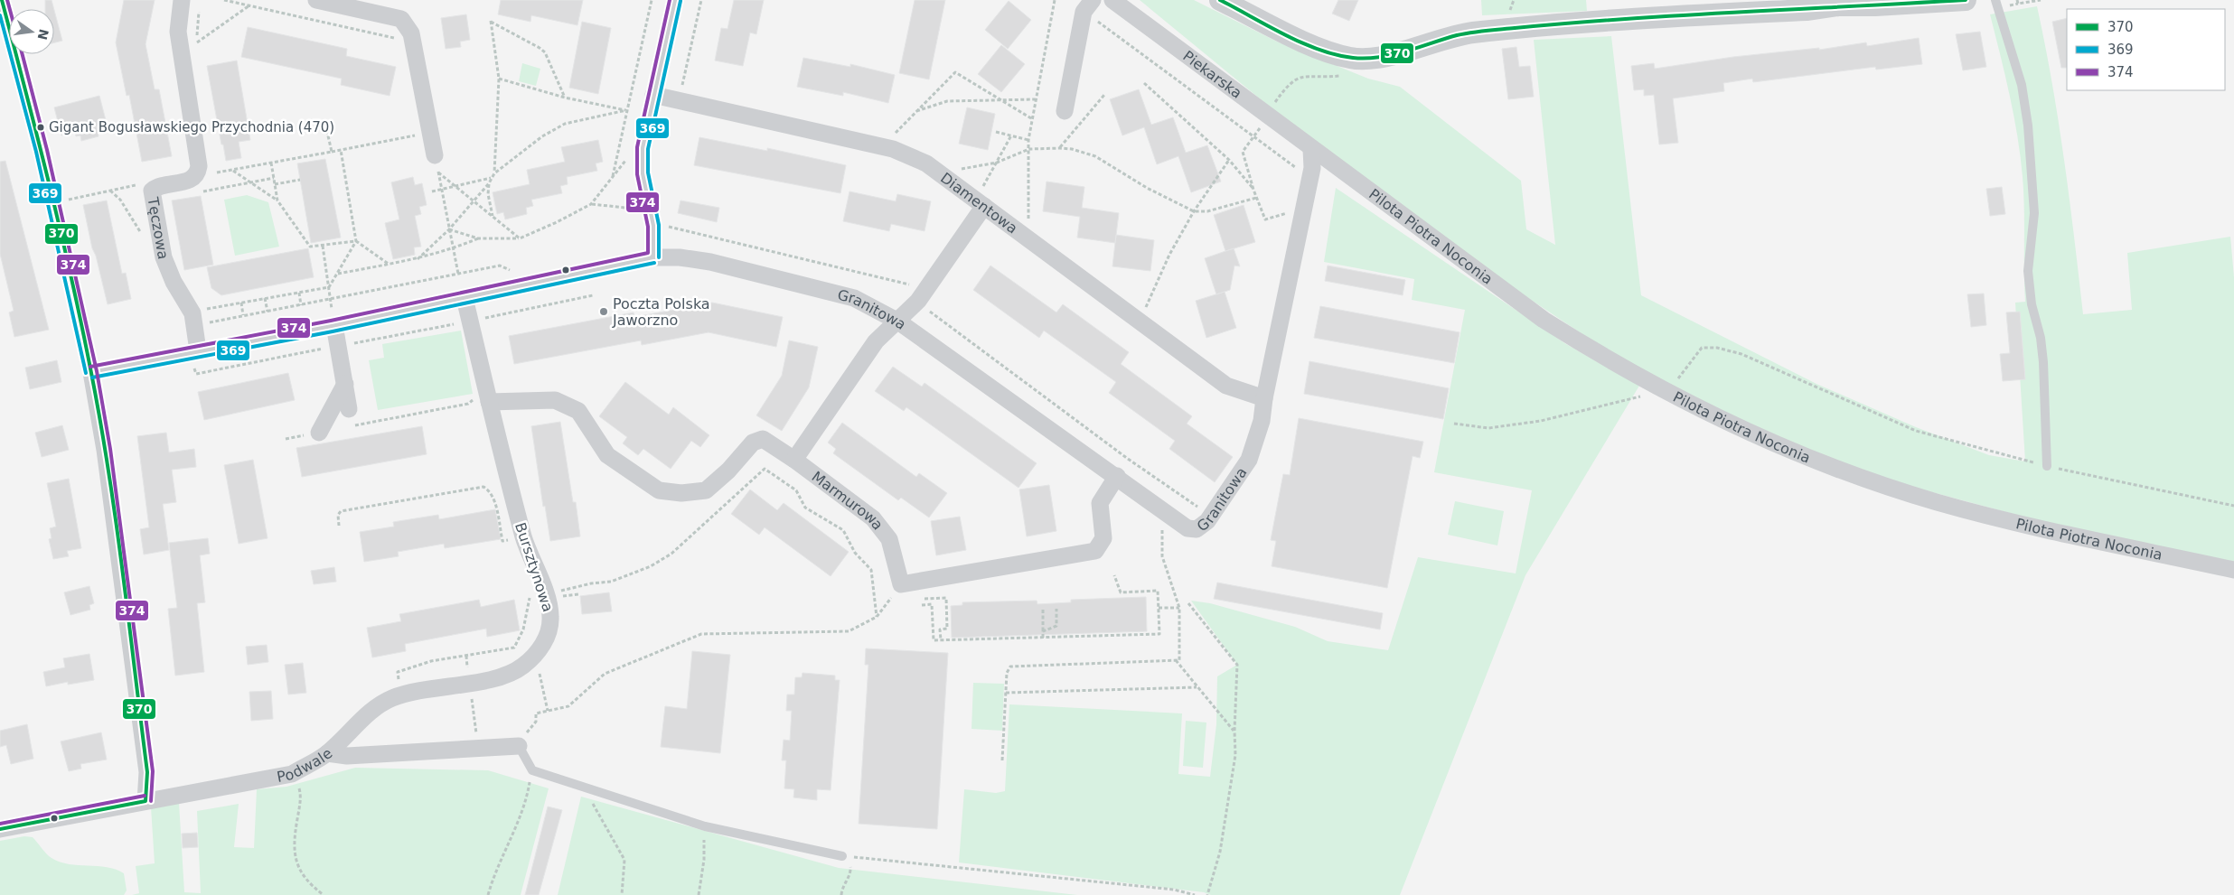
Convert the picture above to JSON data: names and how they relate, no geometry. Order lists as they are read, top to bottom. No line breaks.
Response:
{"streets":{"street":["Piekarska","Diamentowa","Tęczowa","Pilota Piotra Noconia","Granitowa","Marmurowa","Bursztynowa","Podwale"]},"crossings":[["Piekarska","Pilota Piotra Noconia"],["Piekarska","Granitowa"],["Diamentowa","Granitowa"],["Tęczowa","Granitowa"],["Pilota Piotra Noconia","Granitowa"],["Granitowa","Bursztynowa"],["Marmurowa","Bursztynowa"],["Bursztynowa","Podwale"]],"places":["Gigant Bogusławskiego Przychodnia (470)","Poczta Polska Jaworzno"],"lines":["transit line 370","transit line 374","transit line 369"],"legend":["370","369","374"],"north":"right"}
